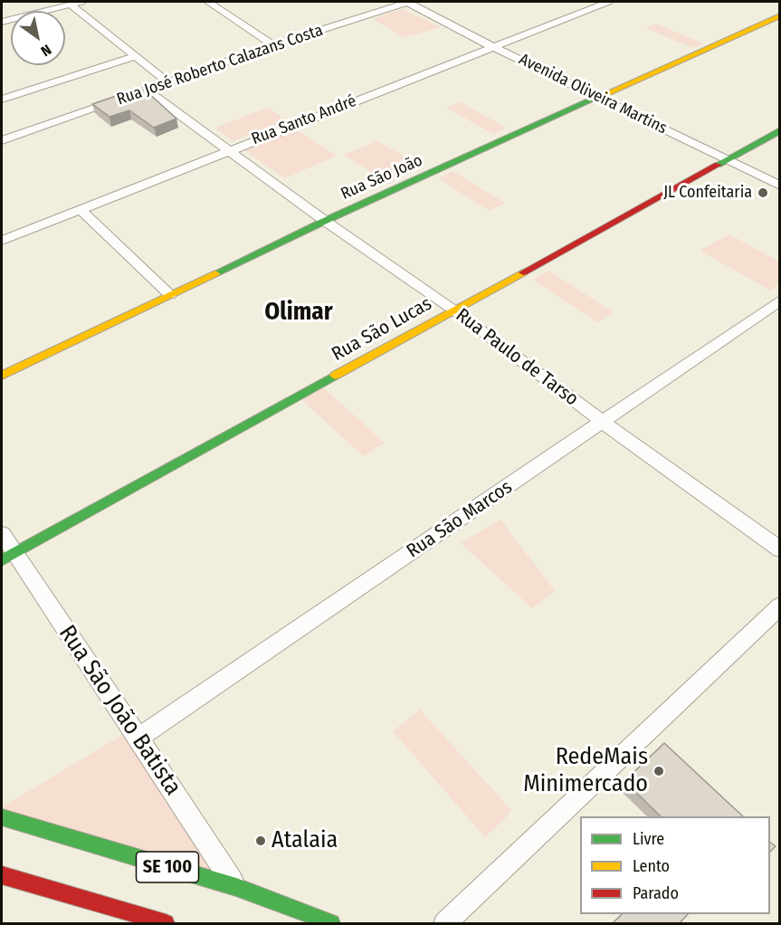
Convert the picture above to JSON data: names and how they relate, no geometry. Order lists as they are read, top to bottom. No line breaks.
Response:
{"streets":{"street":["Rua José Roberto Calazans Costa","Avenida Oliveira Martins","Rua Santo André","Rua São João","Rua São Lucas","Rua Paulo de Tarso","Rua São Marcos","Rua São João Batista","SE 100"]},"crossings":[["Rua José Roberto Calazans Costa","Avenida Oliveira Martins"],["Rua José Roberto Calazans Costa","Rua Paulo de Tarso"],["Avenida Oliveira Martins","Rua Santo André"],["Avenida Oliveira Martins","Rua São João"],["Avenida Oliveira Martins","Rua São Lucas"],["Rua Santo André","Rua Paulo de Tarso"],["Rua São João","Rua Paulo de Tarso"],["Rua São Lucas","Rua Paulo de Tarso"],["Rua São Lucas","Rua São João Batista"],["Rua Paulo de Tarso","Rua São Marcos"],["Rua São Marcos","Rua São João Batista"],["Rua São João Batista","SE 100"]],"districts":["Olimar"],"places":["JL Confeitaria","RedeMais Minimercado","Atalaia"],"legend":["Livre","Lento","Parado"],"north":"bottom right"}
